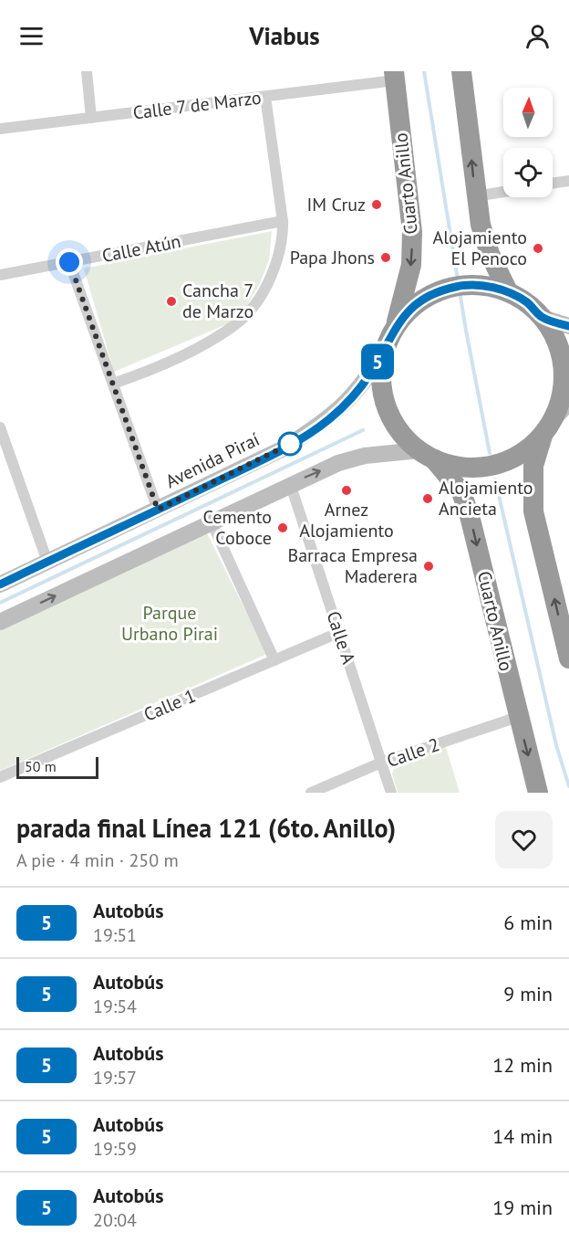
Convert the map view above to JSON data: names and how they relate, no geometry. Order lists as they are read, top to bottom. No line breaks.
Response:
{"streets":{"highway":["Cuarto Anillo"],"main road":["Avenida Piraí"],"street":["Calle 7 de Marzo","Calle Atún","Calle A","Calle 1","Calle 2"]},"crossings":[["Calle 7 de Marzo","Cuarto Anillo"],["Cuarto Anillo","Avenida Piraí"],["Cuarto Anillo","Calle 2"],["Calle A","Calle 1"],["Calle A","Calle 2"]],"parks":["Parque Urbano Pirai"],"places":["IM Cruz","Alojamiento El Penoco","Papa Jhons","Cancha 7 de Marzo","Arnez Alojamiento","Alojamiento Ancieta","Cemento Coboce","Barraca Empresa Maderera"],"lines":["bus line 5"],"scale_bar":"50 m","north":"top","page":{"header":"Viabus","on_map":"5","scale":"50 m","heading":["parada final Línea 121 (6to. Anillo)","A pie · 4 min · 250 m"],"list":[{"mark":"5","name":"Autobús","note":"19:51","value":"6 min"},{"mark":"5","name":"Autobús","note":"19:54","value":"9 min"},{"mark":"5","name":"Autobús","note":"19:57","value":"12 min"},{"mark":"5","name":"Autobús","note":"19:59","value":"14 min"},{"mark":"5","name":"Autobús","note":"20:04","value":"19 min"}]}}
